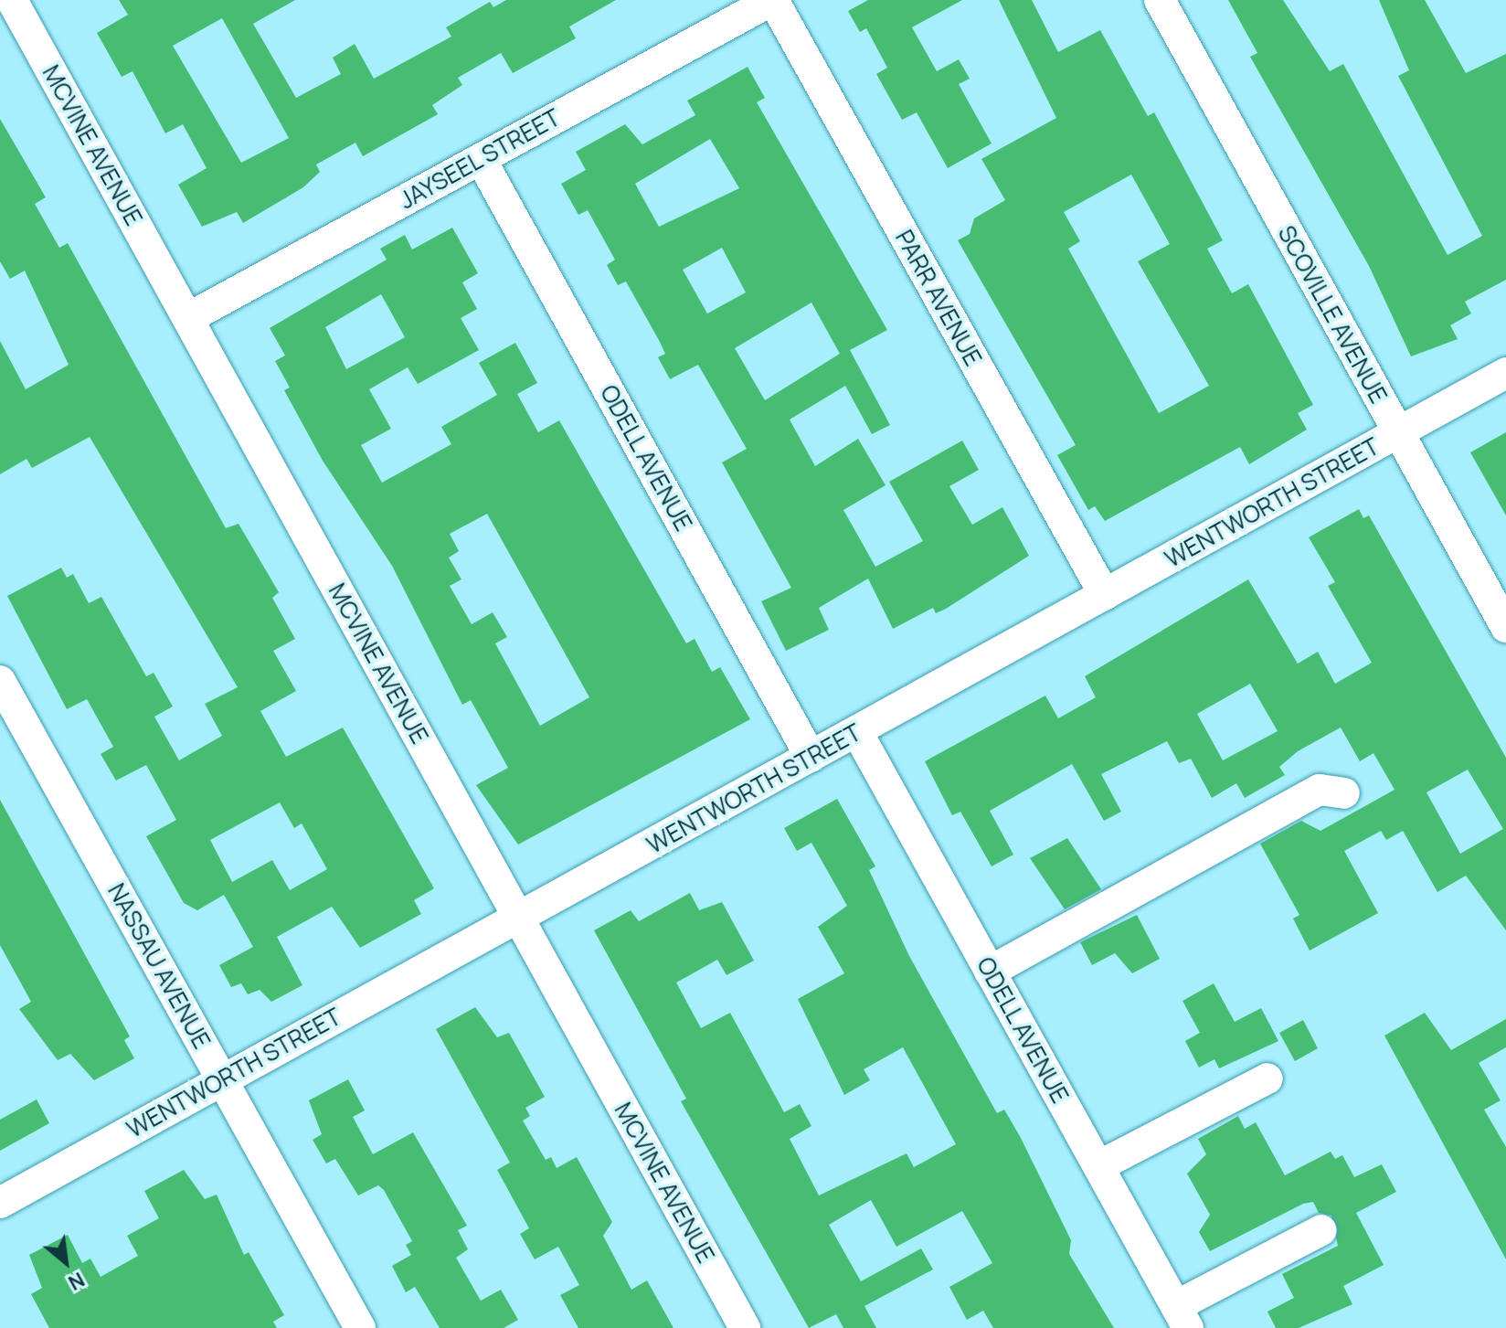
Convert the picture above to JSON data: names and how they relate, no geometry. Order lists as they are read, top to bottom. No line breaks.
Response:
{"streets":{"street":["MCVINE AVENUE","JAYSEEL STREET","PARR AVENUE","SCOVILLE AVENUE","ODELL AVENUE","WENTWORTH STREET","NASSAU AVENUE"]},"crossings":[["MCVINE AVENUE","JAYSEEL STREET"],["MCVINE AVENUE","WENTWORTH STREET"],["JAYSEEL STREET","PARR AVENUE"],["JAYSEEL STREET","ODELL AVENUE"],["PARR AVENUE","WENTWORTH STREET"],["SCOVILLE AVENUE","WENTWORTH STREET"],["ODELL AVENUE","WENTWORTH STREET"],["WENTWORTH STREET","NASSAU AVENUE"]],"north":"bottom right"}
